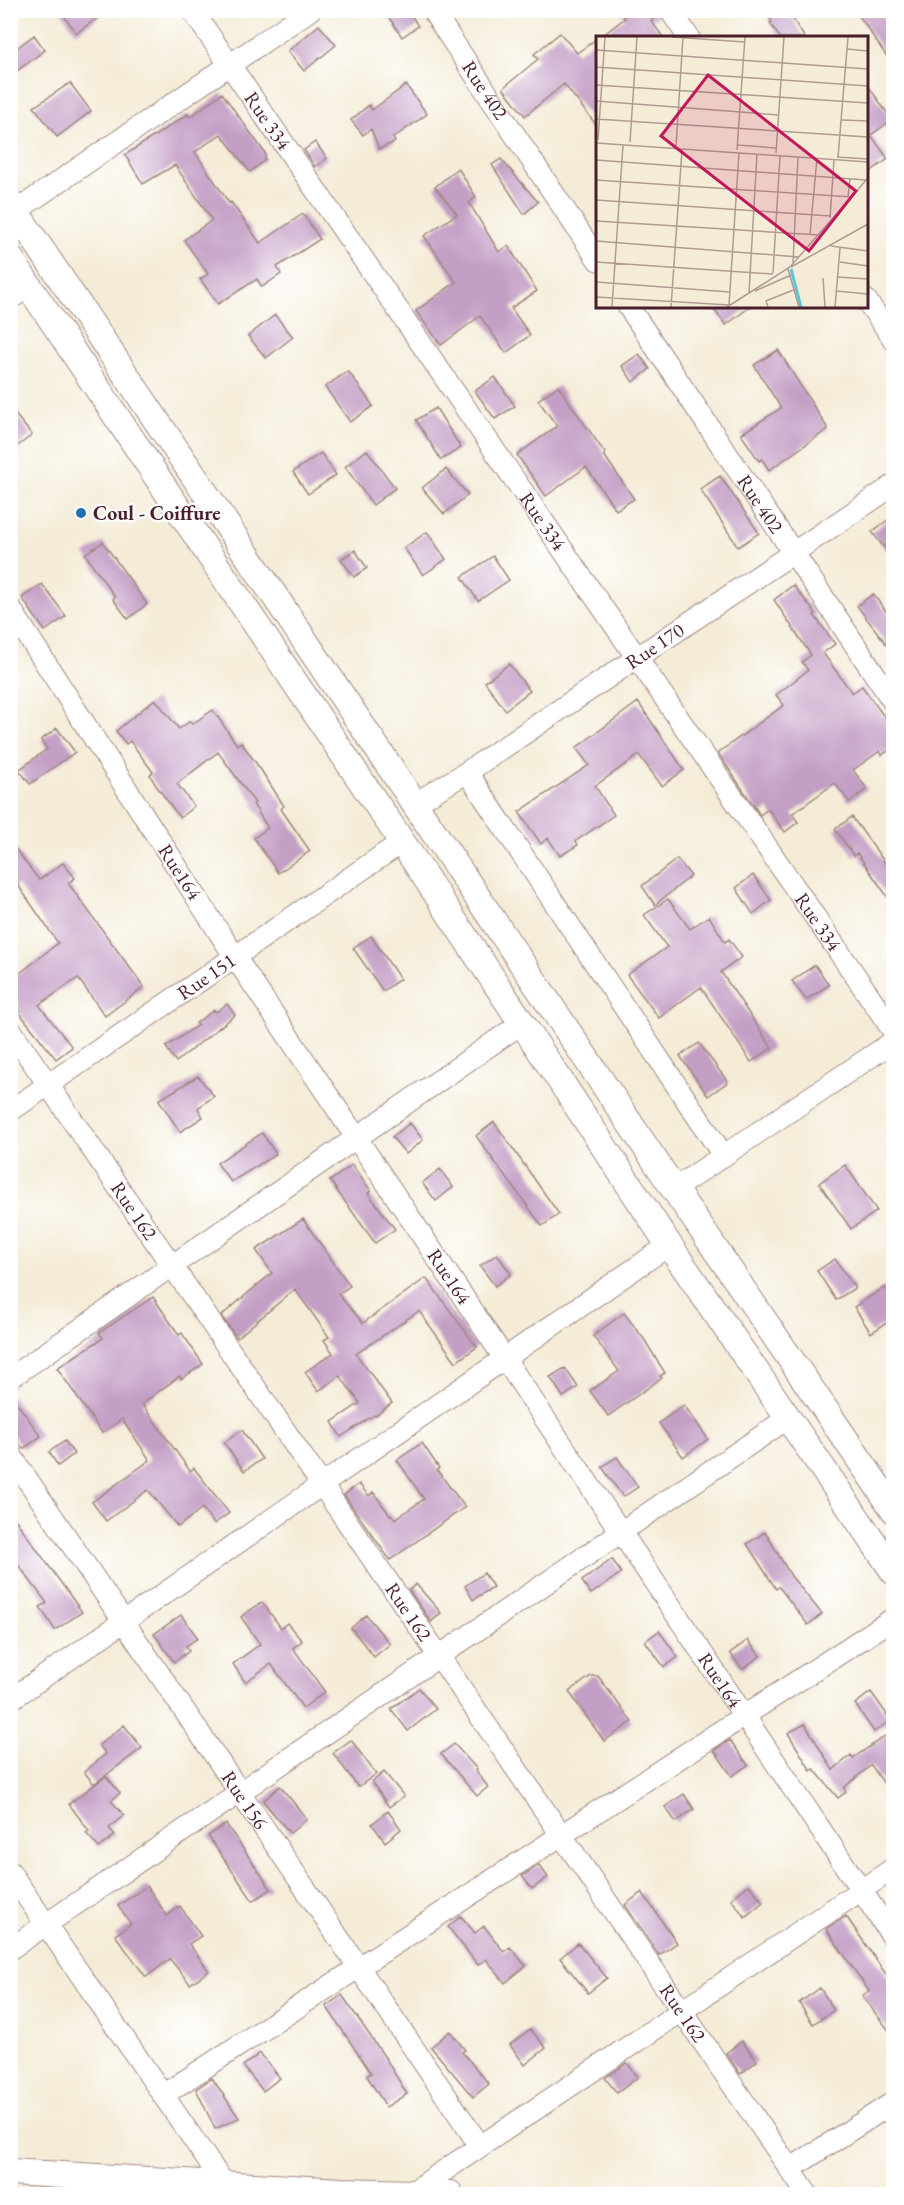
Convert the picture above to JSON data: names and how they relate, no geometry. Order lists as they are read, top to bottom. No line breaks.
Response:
{"streets":{"street":["Rue 402","Rue 334","Rue 170","Rue164","Rue 151","Rue 162","Rue 156"]},"crossings":[["Rue 402","Rue 170"],["Rue 334","Rue 170"],["Rue164","Rue 151"],["Rue 151","Rue 162"]],"places":["Coul - Coiffure"]}
